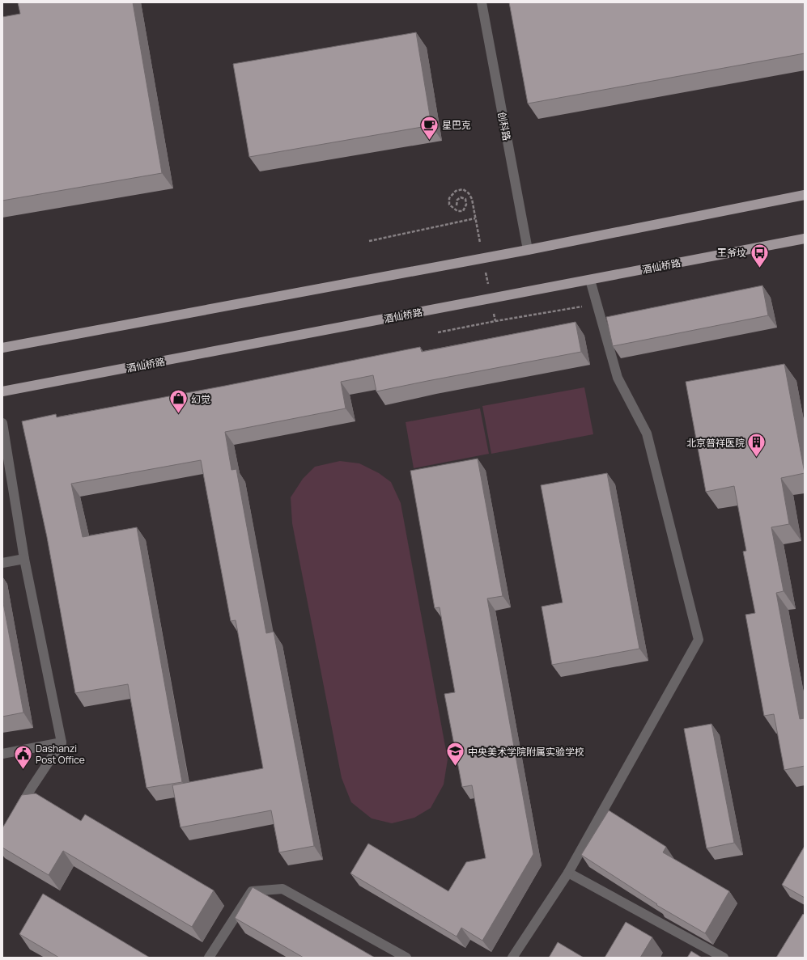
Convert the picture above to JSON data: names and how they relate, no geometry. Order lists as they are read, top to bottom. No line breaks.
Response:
{"streets":{"main road":["酒仙桥路"],"street":["创科路"]},"places":{"cafe":["星巴克"],"bus stop":["王爷坟"],"shop":["幻觉"],"building":["北京普祥医院"],"school or university":["中央美术学院附属实验学校"],"public building":["Dashanzi Post Office"]}}
